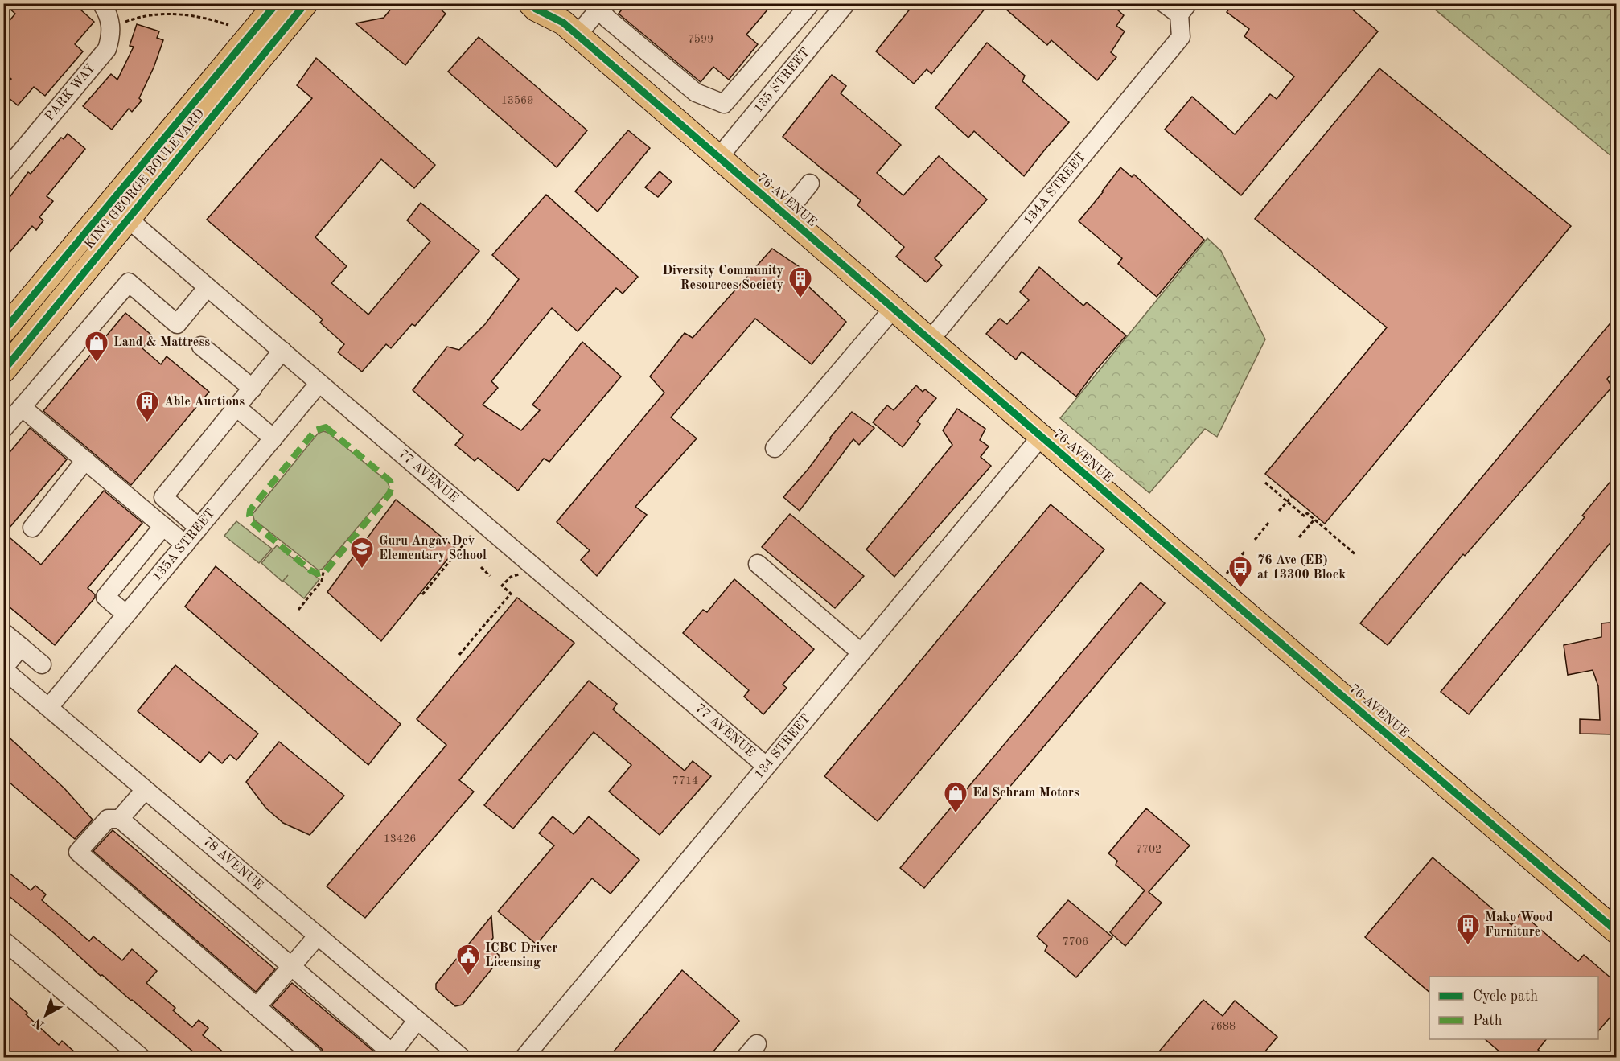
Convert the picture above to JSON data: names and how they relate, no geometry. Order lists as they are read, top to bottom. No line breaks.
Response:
{"streets":{"main road":["KING GEORGE BOULEVARD","76 AVENUE"],"street":["135 STREET","PARK WAY","134A STREET","77 AVENUE","135A STREET","134 STREET","78 AVENUE"]},"crossings":[["135 STREET","76 AVENUE"],["KING GEORGE BOULEVARD","77 AVENUE"],["134A STREET","76 AVENUE"],["76 AVENUE","134 STREET"],["77 AVENUE","135A STREET"],["77 AVENUE","134 STREET"],["135A STREET","78 AVENUE"]],"places":{"building":["Diversity Community Resources Society","Able Auctions","Mako Wood Furniture"],"shop":["Land & Mattress","Ed Schram Motors"],"school or university":["Guru Angav Dev Elementary School"],"bus stop":["76 Ave (EB) at 13300 Block"],"public building":["ICBC Driver Licensing"]},"house_numbers":["7599","13569","7714","13426","7702","7706","7688"],"legend":["Cycle path","Path"],"north":"bottom left"}
